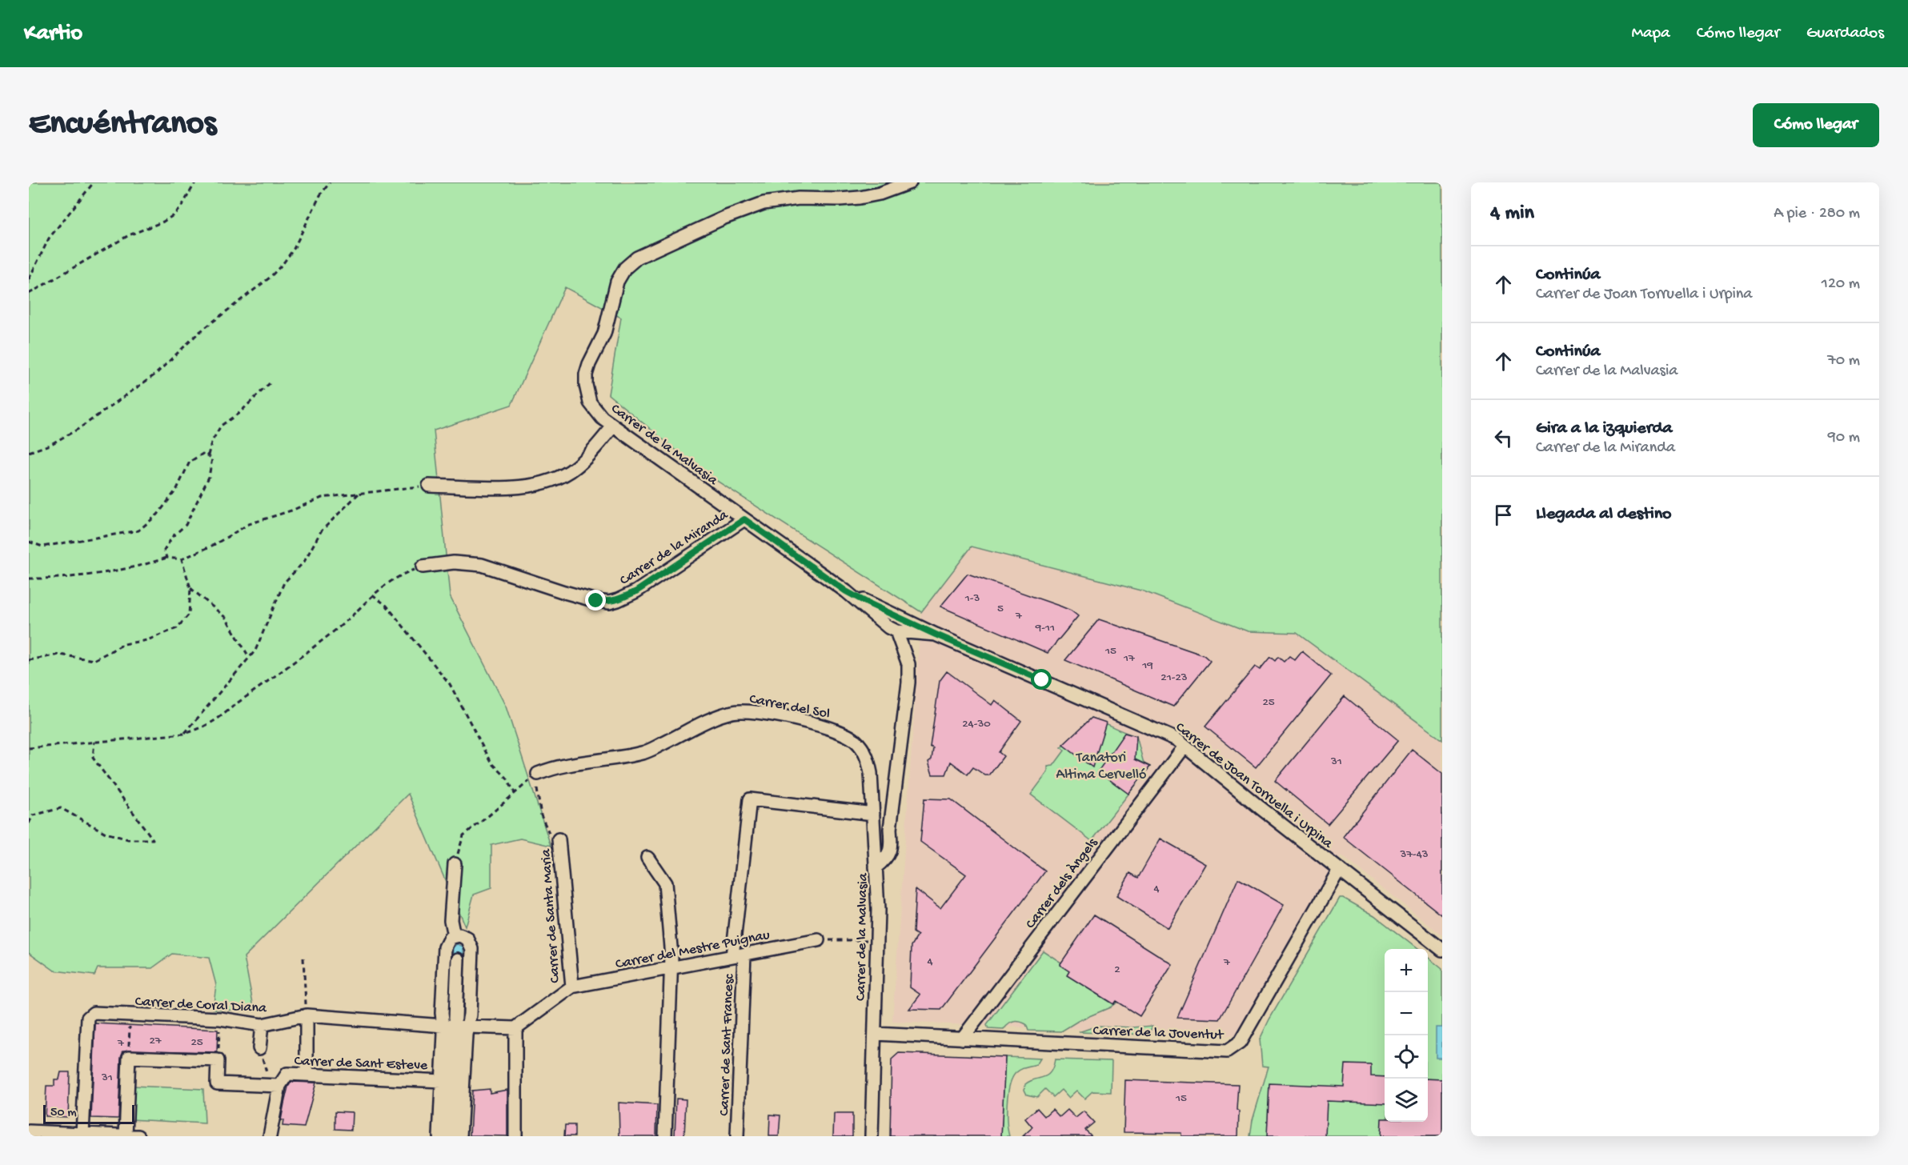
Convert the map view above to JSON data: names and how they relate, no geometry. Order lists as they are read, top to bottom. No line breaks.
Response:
{"streets":{"street":["Carrer de la Malvasia","Carrer de la Miranda","Carrer del Sol","Carrer de Joan Torruella i Urpina","Carrer dels Àngels","Carrer de Santa Maria","Carrer del Mestre Puignau","Carrer de Coral Diana","Carrer de la Joventut","Carrer de Sant Francesc","Carrer de Sant Esteve"]},"crossings":[["Carrer de la Malvasia","Carrer de la Miranda"],["Carrer de la Malvasia","Carrer del Sol"],["Carrer de la Malvasia","Carrer de Joan Torruella i Urpina"],["Carrer de la Malvasia","Carrer de la Joventut"],["Carrer del Sol","Carrer de Sant Francesc"],["Carrer de Joan Torruella i Urpina","Carrer dels Àngels"],["Carrer de Joan Torruella i Urpina","Carrer de la Joventut"],["Carrer dels Àngels","Carrer de la Joventut"],["Carrer de Santa Maria","Carrer del Mestre Puignau"],["Carrer de Santa Maria","Carrer de Coral Diana"],["Carrer del Mestre Puignau","Carrer de Sant Francesc"]],"parks":["Tanatori Altima Cervelló"],"house_numbers":["1-3","5","7","9-11","15","17","19","21-23","25","24-30","31","37-43","4","4","7","2","27","25","7","31","15"],"scale_bar":"50 m","page":{"header":"Kartio","nav":["Mapa","Cómo llegar","Guardados"],"buttons":"Cómo llegar","title":"Encuéntranos","heading":["4 min","A pie · 280 m"],"list":[["Continúa","Carrer de Joan Torruella i Urpina","120 m"],["Continúa","Carrer de la Malvasia","70 m"],["Gira a la izquierda","Carrer de la Miranda","90 m"],"Llegada al destino"],"map_buttons":["+","−"],"scale":"50 m"}}
